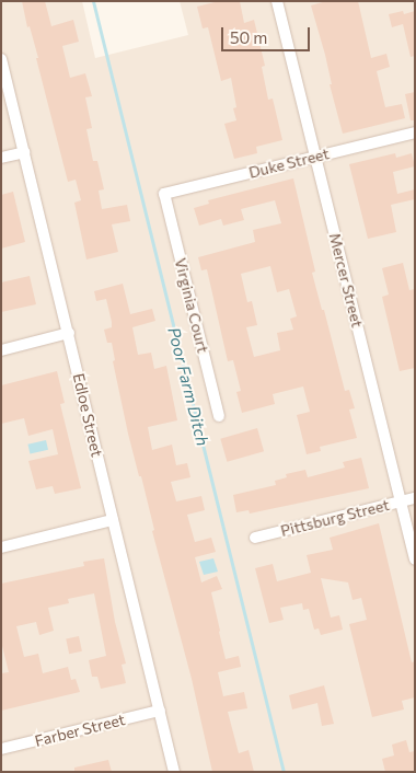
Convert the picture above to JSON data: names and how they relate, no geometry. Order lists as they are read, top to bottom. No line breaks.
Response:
{"streets":{"street":["Duke Street","Mercer Street","Virginia Court","Edloe Street","Pittsburg Street","Farber Street"]},"crossings":[["Duke Street","Mercer Street"],["Duke Street","Virginia Court"],["Mercer Street","Pittsburg Street"],["Edloe Street","Farber Street"]],"water":["Poor Farm Ditch"],"scale_bar":"50 m"}
